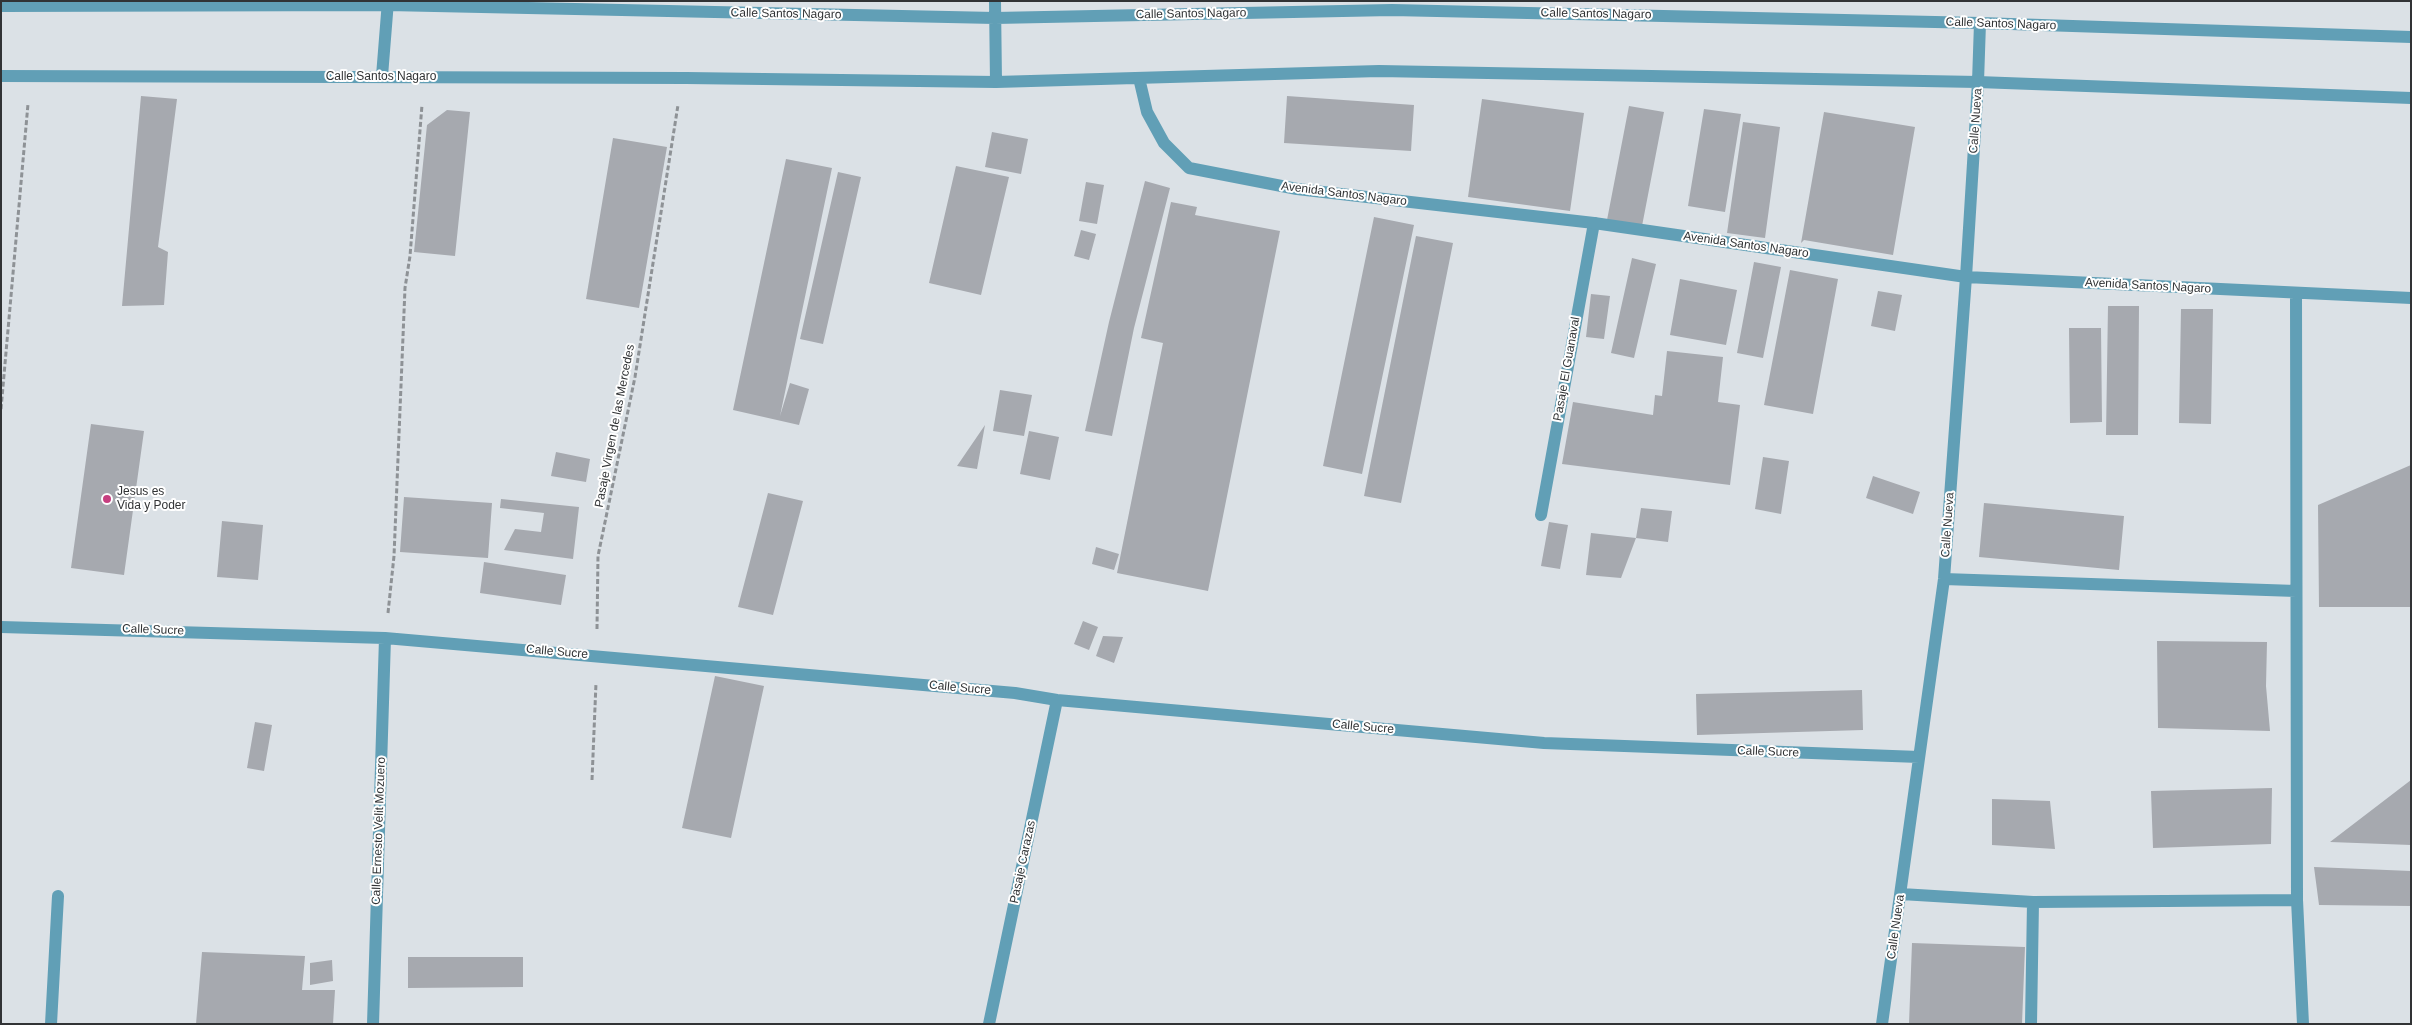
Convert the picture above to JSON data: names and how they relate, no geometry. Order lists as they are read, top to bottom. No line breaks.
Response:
{"streets":{"street":["Calle Santos Nagaro","Calle Nueva","Avenida Santos Nagaro","Pasaje El Guanaval","Calle Sucre","Calle Ernesto Velit Mozuero","Pasaje Carazas"],"path":["Pasaje Virgen de las Mercedes"]},"crossings":[["Calle Santos Nagaro","Calle Nueva"],["Calle Santos Nagaro","Avenida Santos Nagaro"],["Calle Santos Nagaro","Pasaje Virgen de las Mercedes"],["Calle Nueva","Avenida Santos Nagaro"],["Calle Nueva","Calle Sucre"],["Avenida Santos Nagaro","Pasaje El Guanaval"],["Pasaje Virgen de las Mercedes","Calle Sucre"],["Calle Sucre","Calle Ernesto Velit Mozuero"],["Calle Sucre","Pasaje Carazas"]],"places":["Jesus es Vida y Poder"]}
